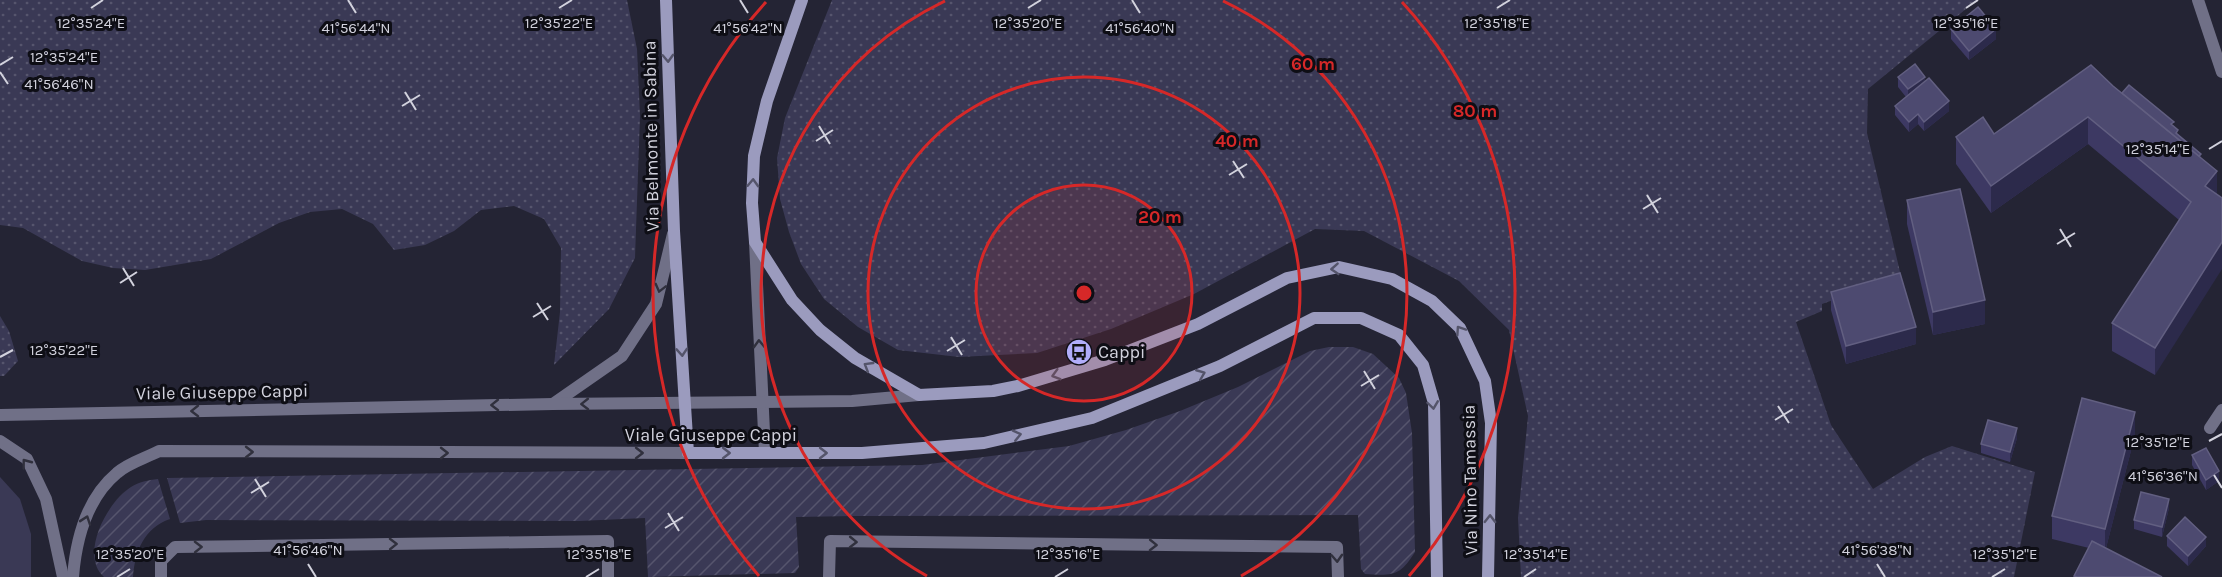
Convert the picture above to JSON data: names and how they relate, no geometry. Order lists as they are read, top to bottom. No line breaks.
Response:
{"streets":{"street":["Via Belmonte in Sabina","Viale Giuseppe Cappi","Via Nino Tamassia"]},"crossings":[["Via Belmonte in Sabina","Viale Giuseppe Cappi"],["Viale Giuseppe Cappi","Via Nino Tamassia"]],"places":{"bus stop":["Cappi"]},"coordinates":["12°35'24\"E","12°35'22\"E","12°35'20\"E","12°35'18\"E","12°35'16\"E","41°56'40\"N","41°56'44\"N","41°56'42\"N","41°56'46\"N","12°35'14\"E","12°35'12\"E","41°56'36\"N","41°56'38\"N"],"rings":["60 m","80 m","40 m","20 m"]}
